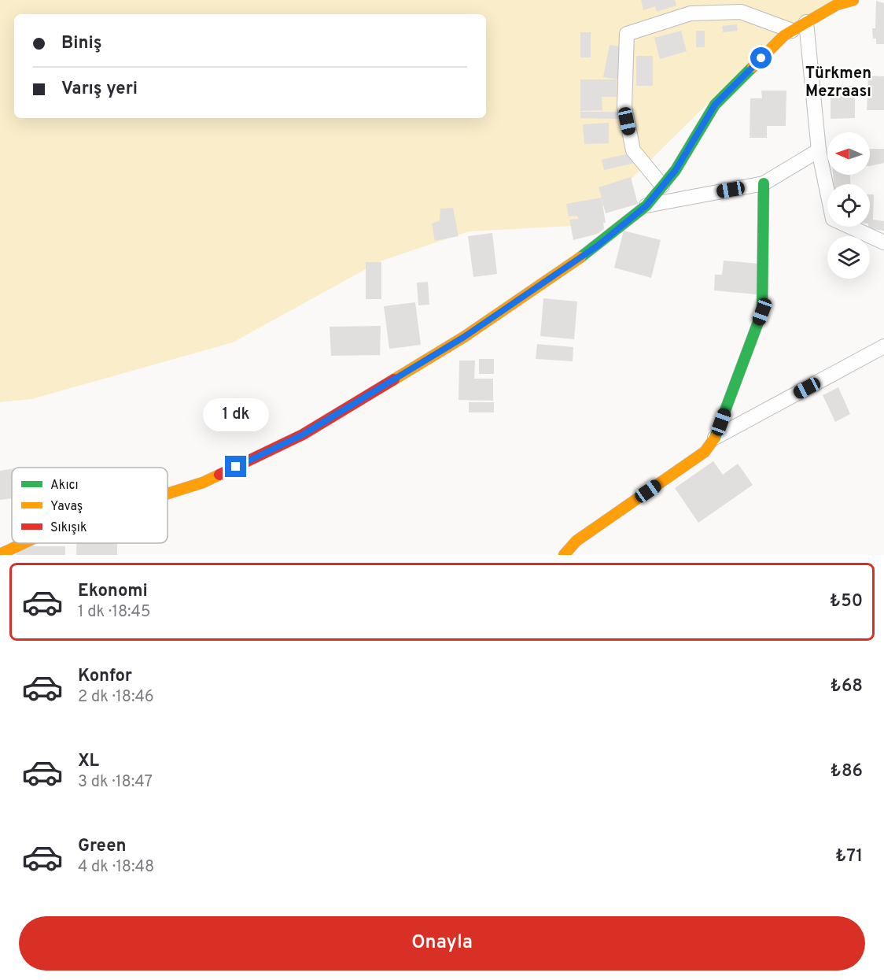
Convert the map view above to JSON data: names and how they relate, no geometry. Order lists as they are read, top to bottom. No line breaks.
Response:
{"districts":["Türkmen Mezraası"],"legend":["Akıcı","Yavaş","Sıkışık"],"north":"left","page":{"banner":["Biniş","Varış yeri"],"bubble":"1 dk","list":[{"name":"Ekonomi","note":"1 dk · 18:45","value":"₺50"},{"name":"Konfor","note":"2 dk · 18:46","value":"₺68"},{"name":"XL","note":"3 dk · 18:47","value":"₺86"},{"name":"Green","note":"4 dk · 18:48","value":"₺71"}],"buttons":"Onayla"}}
